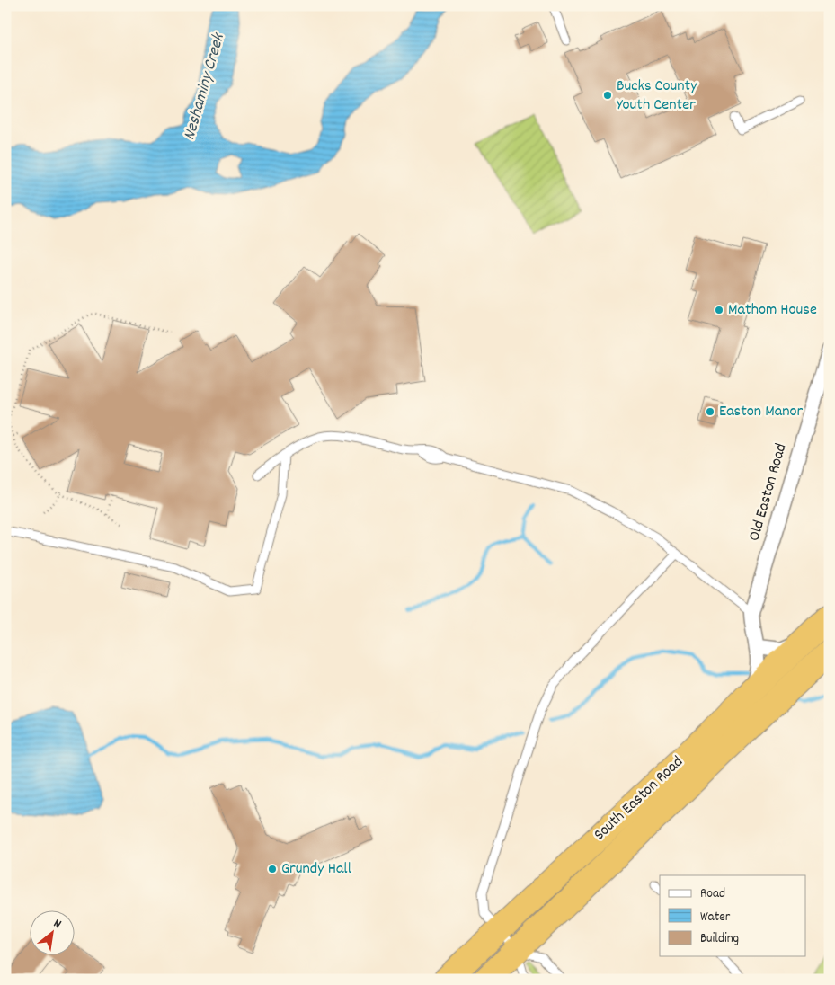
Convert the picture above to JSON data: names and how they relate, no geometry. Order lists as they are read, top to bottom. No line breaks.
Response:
{"streets":{"highway":["South Easton Road"],"street":["Old Easton Road"]},"crossings":[["Old Easton Road","South Easton Road"]],"water":["Neshaminy Creek"],"places":["Bucks County Youth Center","Mathom House","Easton Manor","Grundy Hall"],"legend":["Road","Water","Building"],"north":"top right"}
